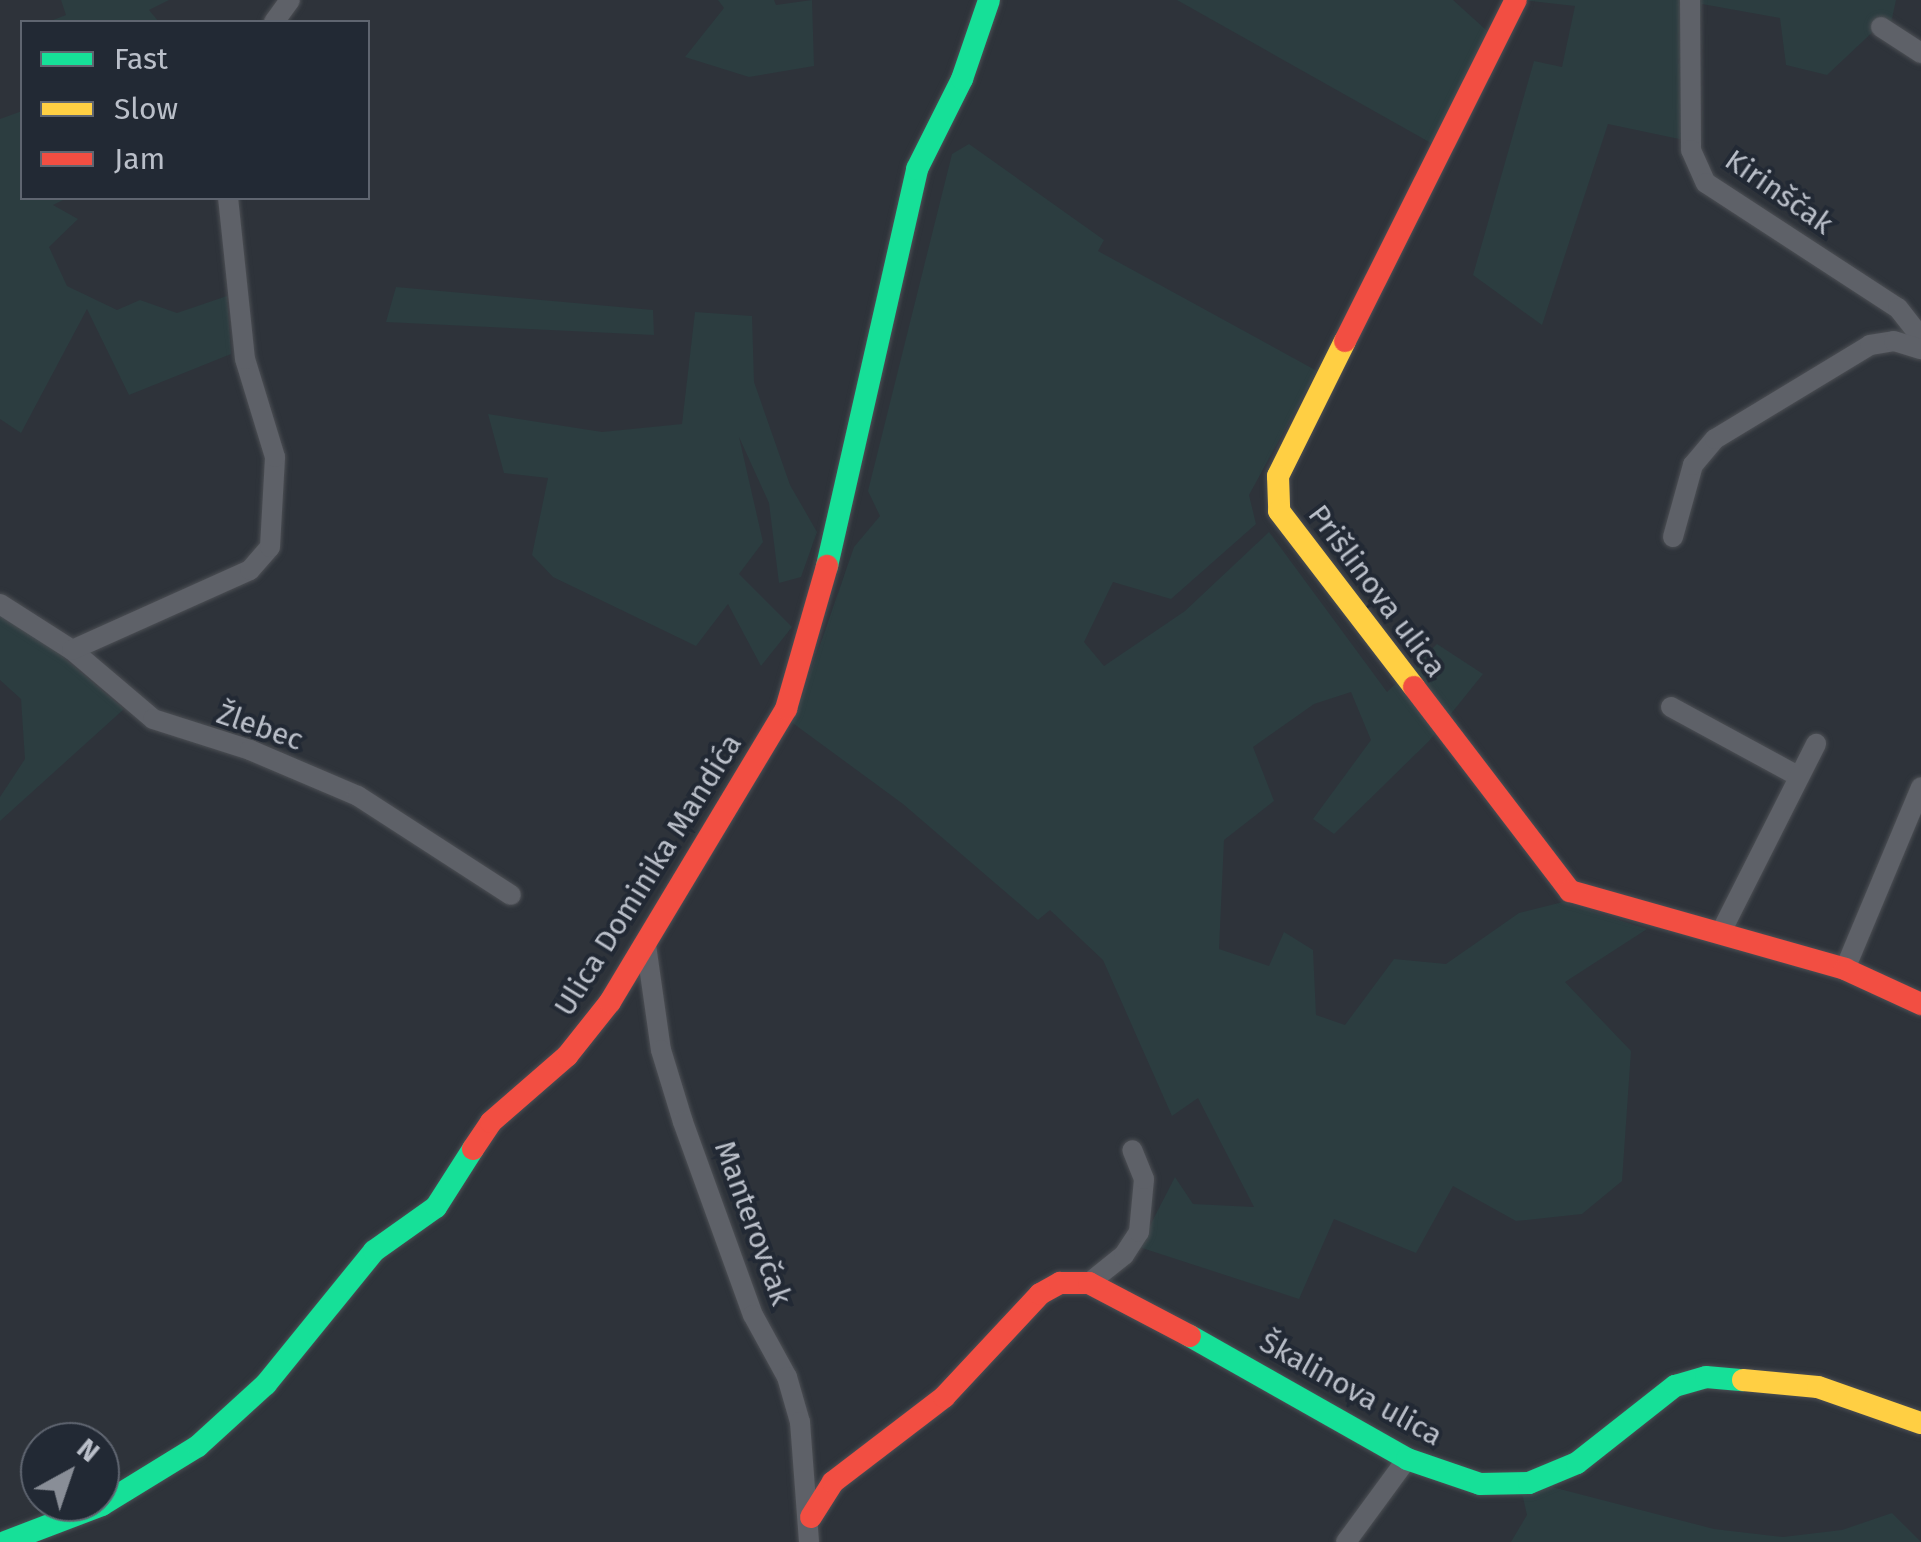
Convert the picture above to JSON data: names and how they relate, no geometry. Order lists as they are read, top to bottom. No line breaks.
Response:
{"streets":{"street":["Kirinščak","Prišlinova ulica","Žlebec","Ulica Dominika Mandića","Manterovčak","Škalinova ulica"]},"crossings":[["Ulica Dominika Mandića","Manterovčak"]],"legend":["Fast","Slow","Jam"],"north":"top right"}
